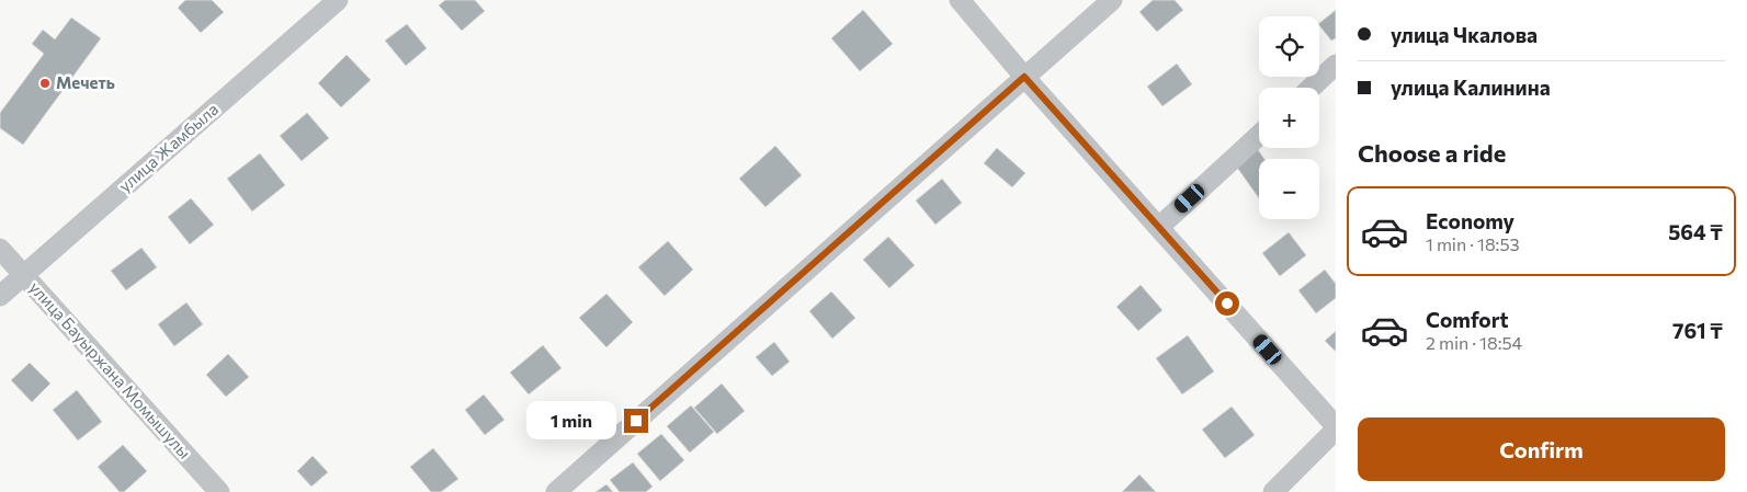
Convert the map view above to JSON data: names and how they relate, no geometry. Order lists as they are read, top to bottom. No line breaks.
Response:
{"streets":{"street":["улица Жамбыла","улица Бауыржана Момышулы"]},"crossings":[["улица Жамбыла","улица Бауыржана Момышулы"]],"places":["Мечеть"],"page":{"banner":["улица Чкалова","улица Калинина"],"map_buttons":["+","−"],"heading":"Choose a ride","list":[{"name":"Economy","note":"1 min · 18:53","value":"564 ₸"},{"name":"Comfort","note":"2 min · 18:54","value":"761 ₸"}],"bubble":"1 min","buttons":"Confirm"}}
